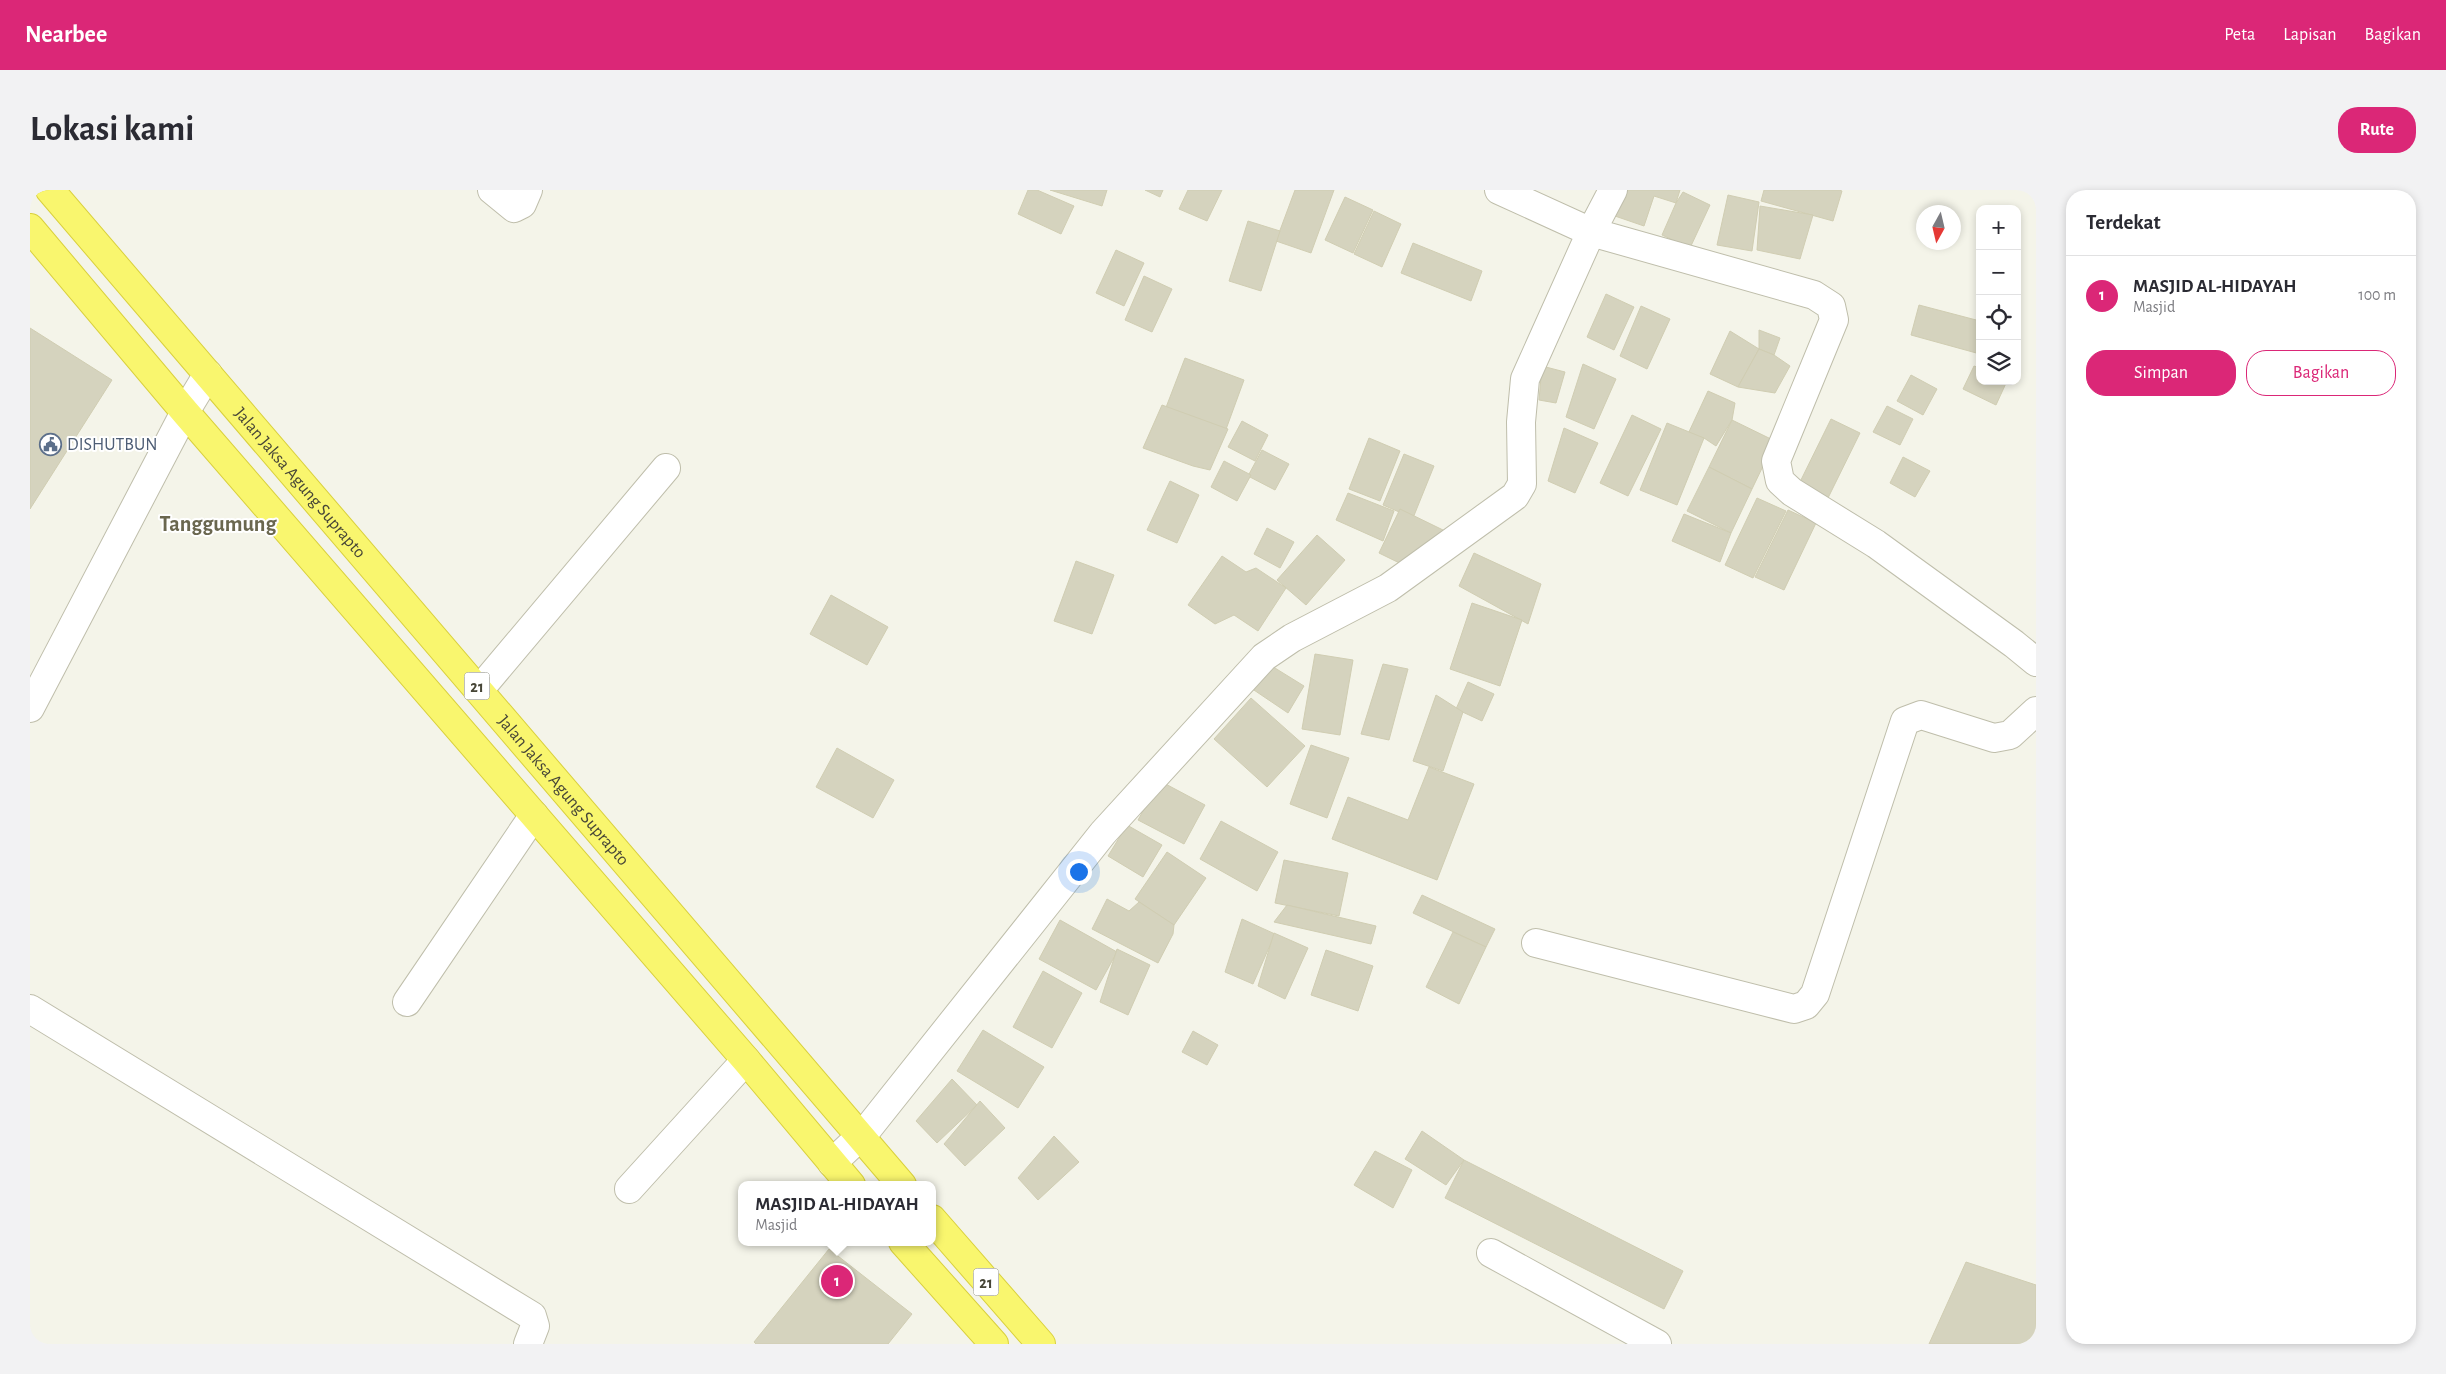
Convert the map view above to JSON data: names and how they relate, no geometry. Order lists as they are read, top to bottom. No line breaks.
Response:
{"streets":{"highway":["Jalan Jaksa Agung Suprapto","21"]},"districts":["Tanggumung"],"places":{"public building":["DISHUTBUN"]},"north":"bottom","page":{"header":"Nearbee","nav":["Peta","Lapisan","Bagikan"],"buttons":["Rute",["Simpan","Bagikan"]],"title":"Lokasi kami","heading":"Terdekat","map_buttons":["+","−"],"list":[{"mark":"1","name":"MASJID AL-HIDAYAH","note":"Masjid","value":"100 m"}],"popup":["MASJID AL-HIDAYAH","Masjid"],"pins":"1"}}
